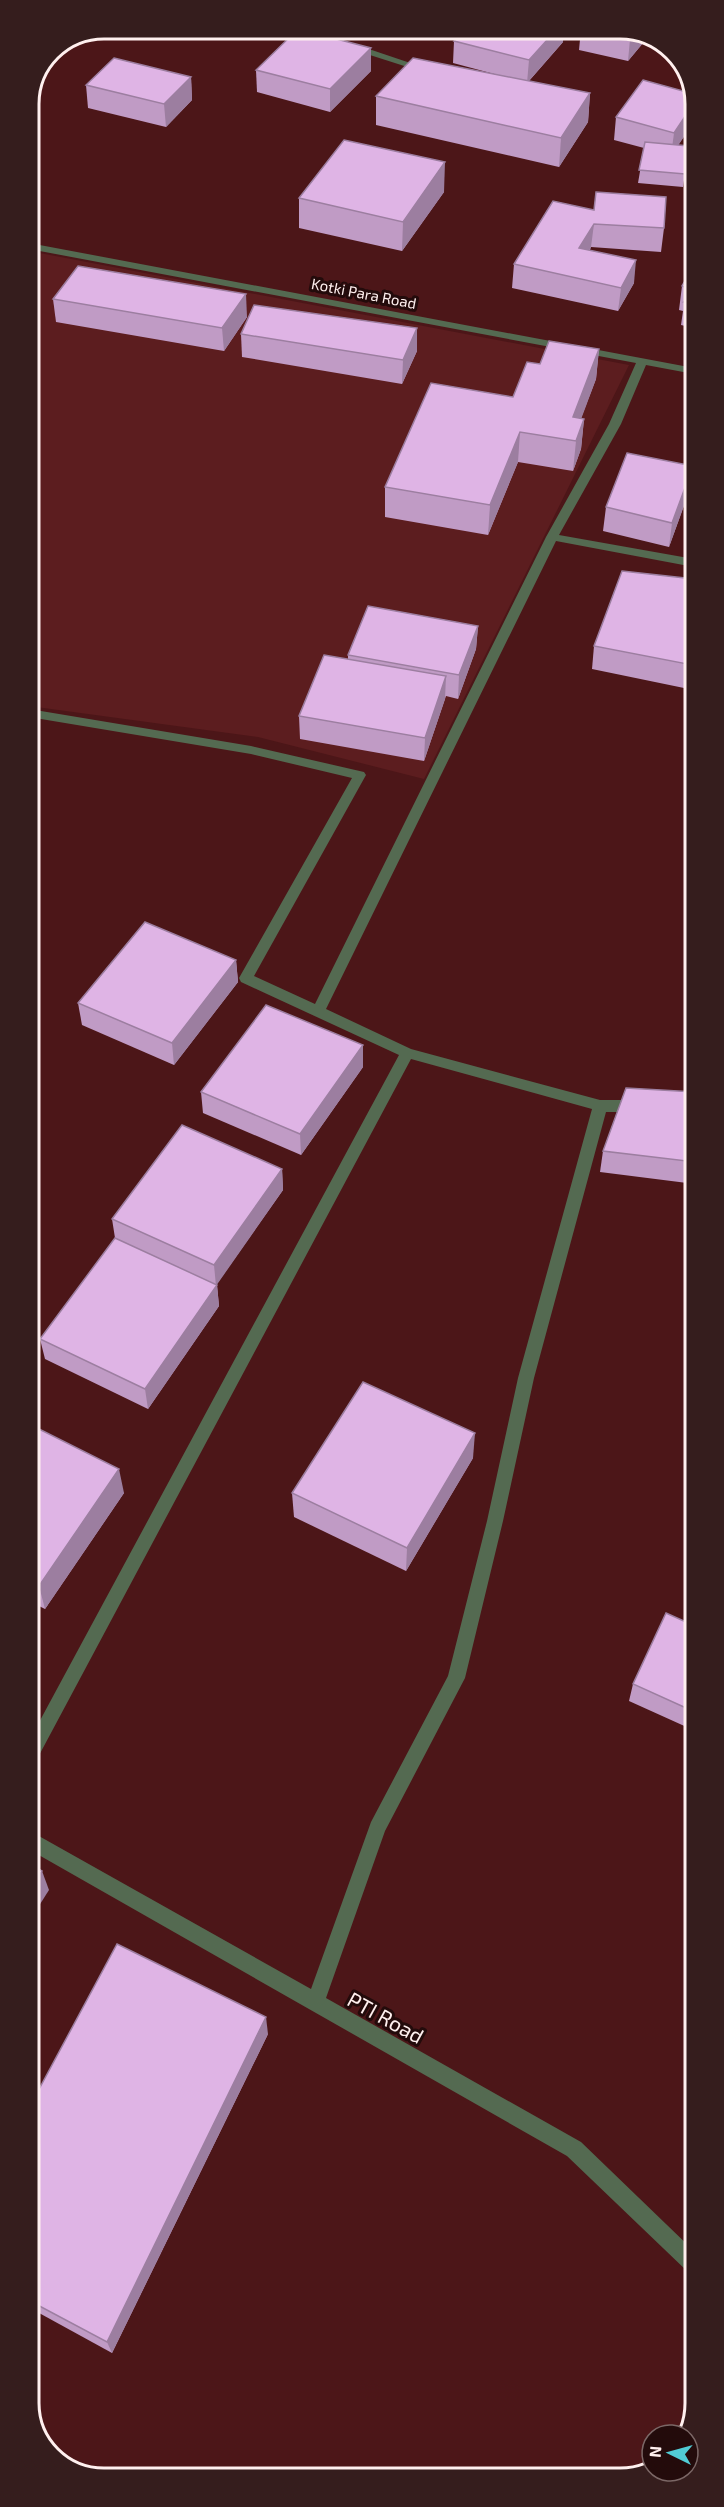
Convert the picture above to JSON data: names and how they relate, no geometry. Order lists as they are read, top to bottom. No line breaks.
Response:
{"streets":{"street":["Kotki Para Road","PTI Road"]},"north":"left"}
